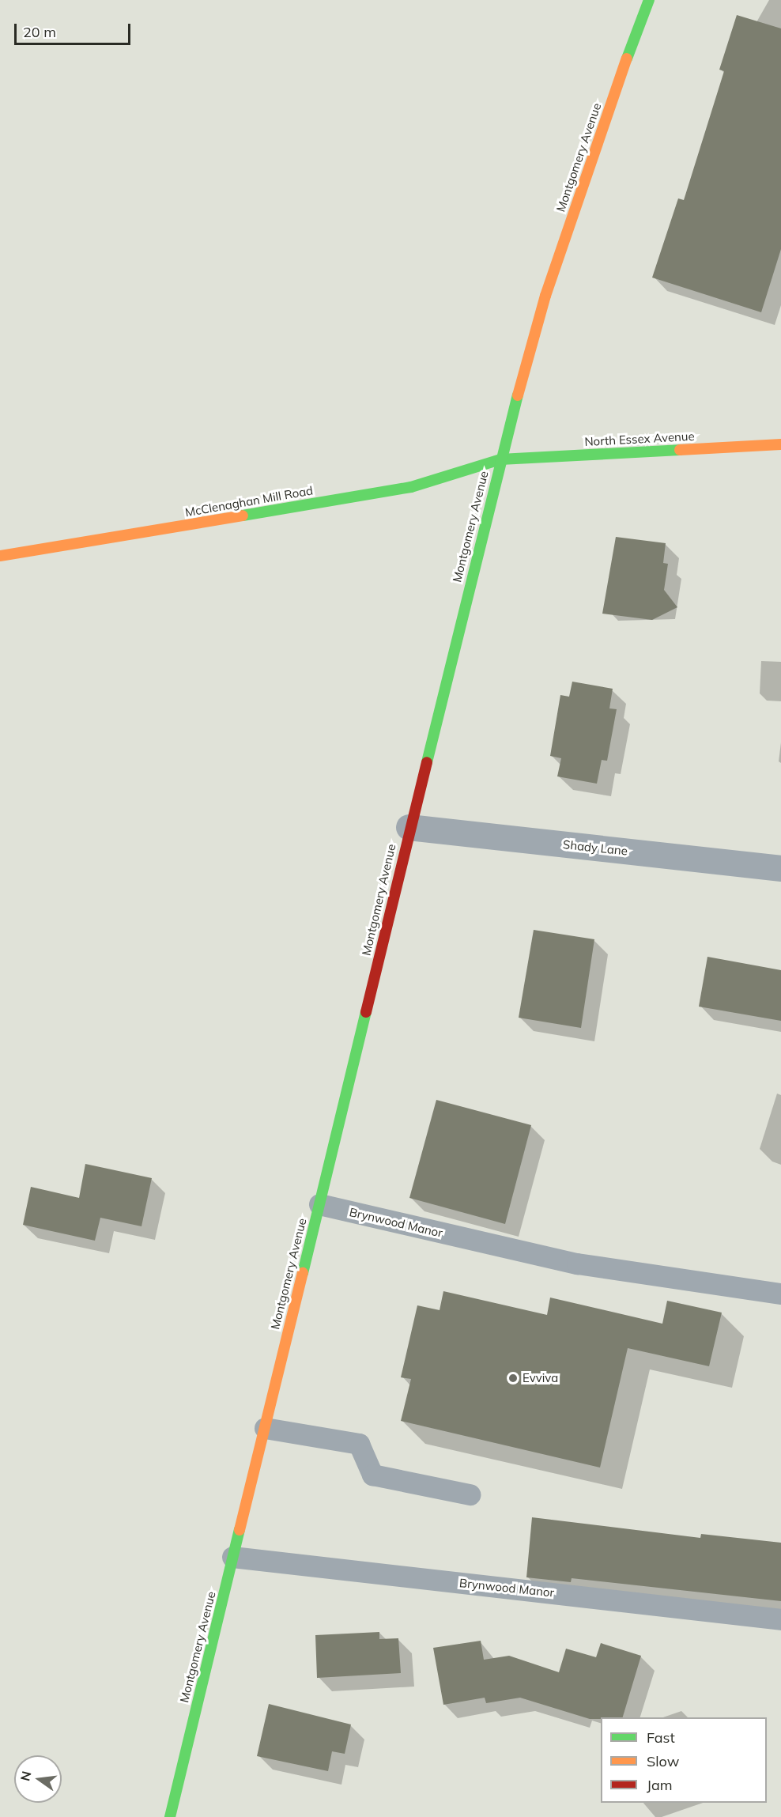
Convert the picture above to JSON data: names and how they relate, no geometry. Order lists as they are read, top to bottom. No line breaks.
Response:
{"streets":{"main road":["Montgomery Avenue","North Essex Avenue","McClenaghan Mill Road"],"street":["Shady Lane"],"lane":["Brynwood Manor"]},"crossings":[["Montgomery Avenue","North Essex Avenue"],["Montgomery Avenue","McClenaghan Mill Road"],["Montgomery Avenue","Shady Lane"],["Montgomery Avenue","Brynwood Manor"],["North Essex Avenue","McClenaghan Mill Road"]],"places":["Evviva"],"legend":["Fast","Slow","Jam"],"scale_bar":"20 m","north":"left"}
